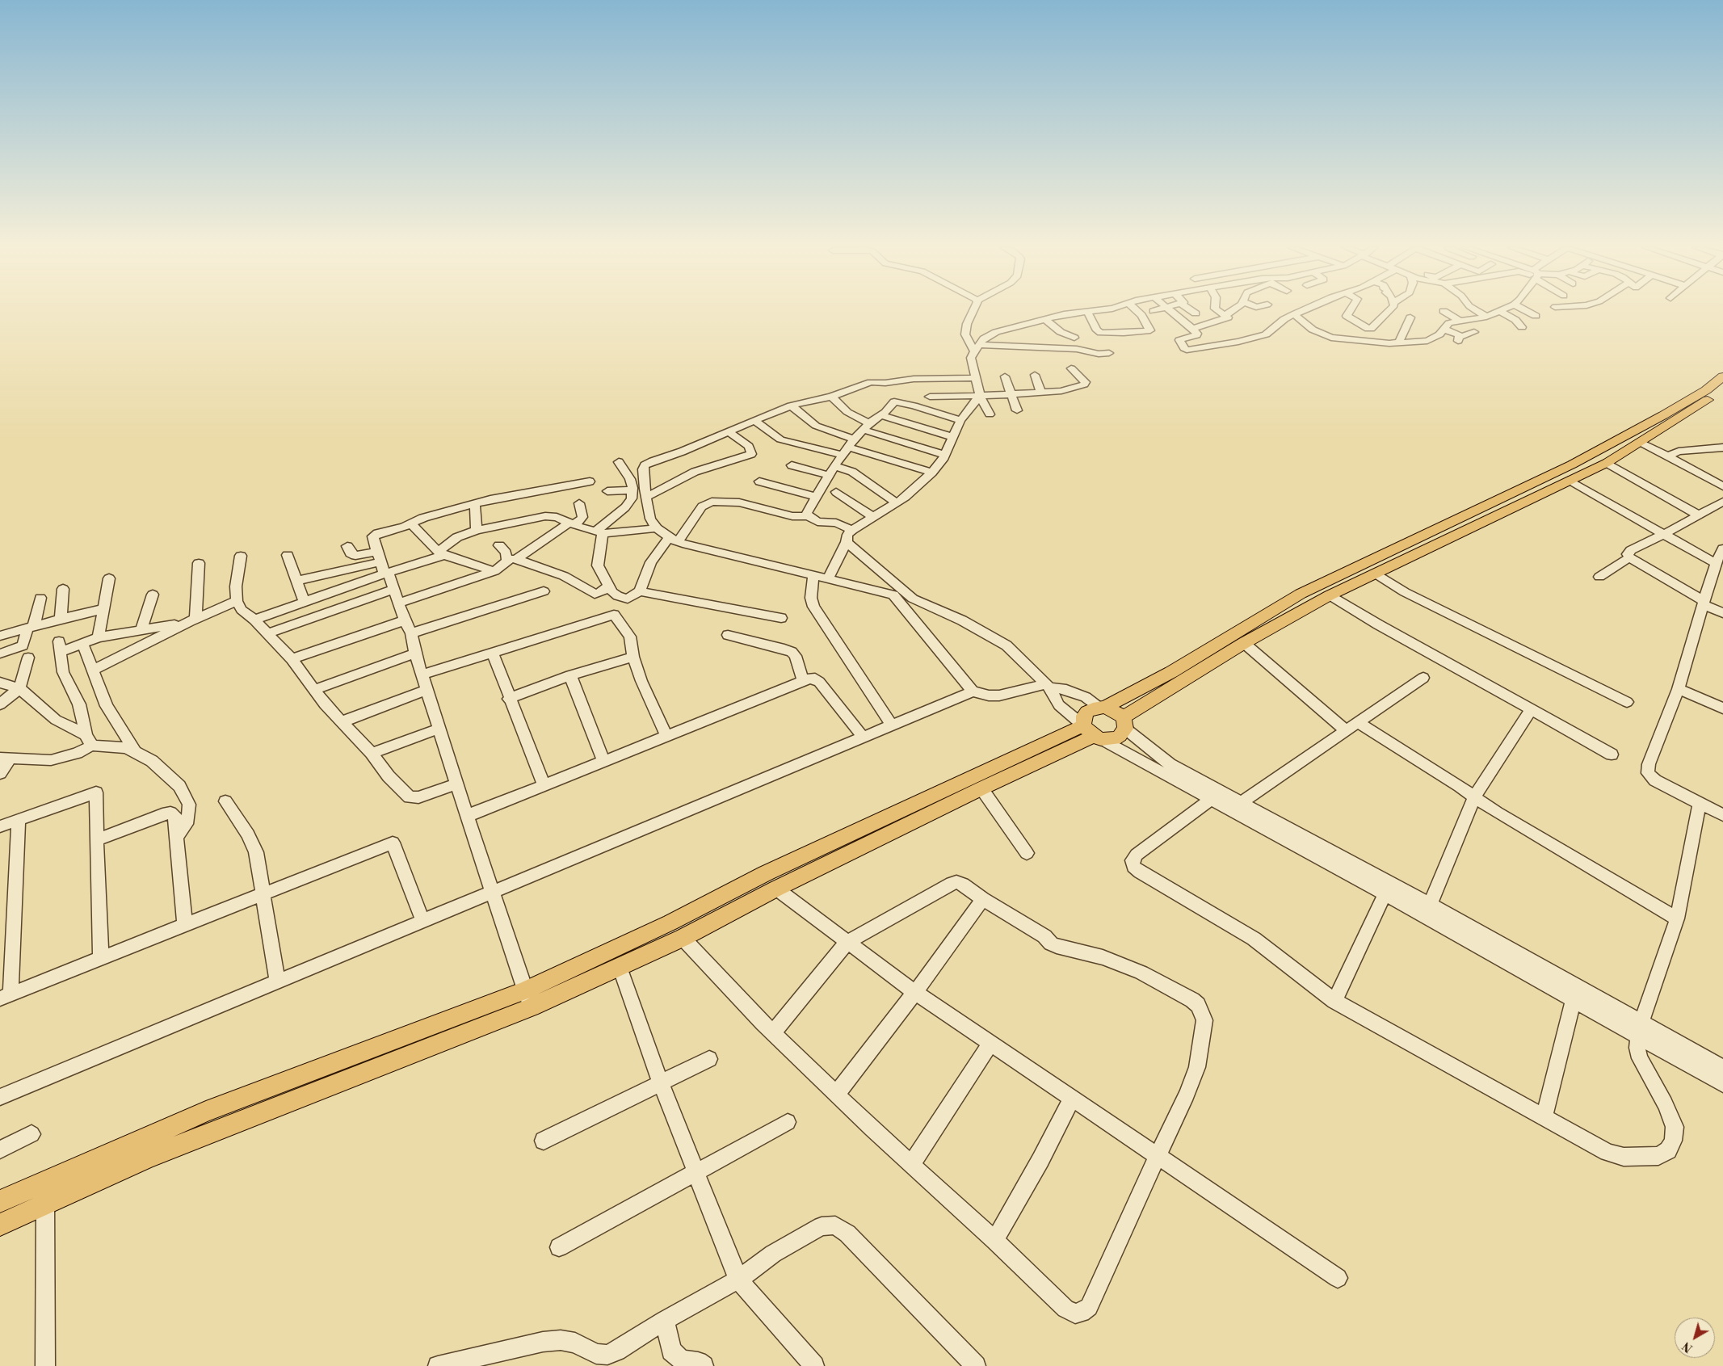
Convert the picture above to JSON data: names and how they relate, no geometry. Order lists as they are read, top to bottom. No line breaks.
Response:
{"north":"bottom left"}
